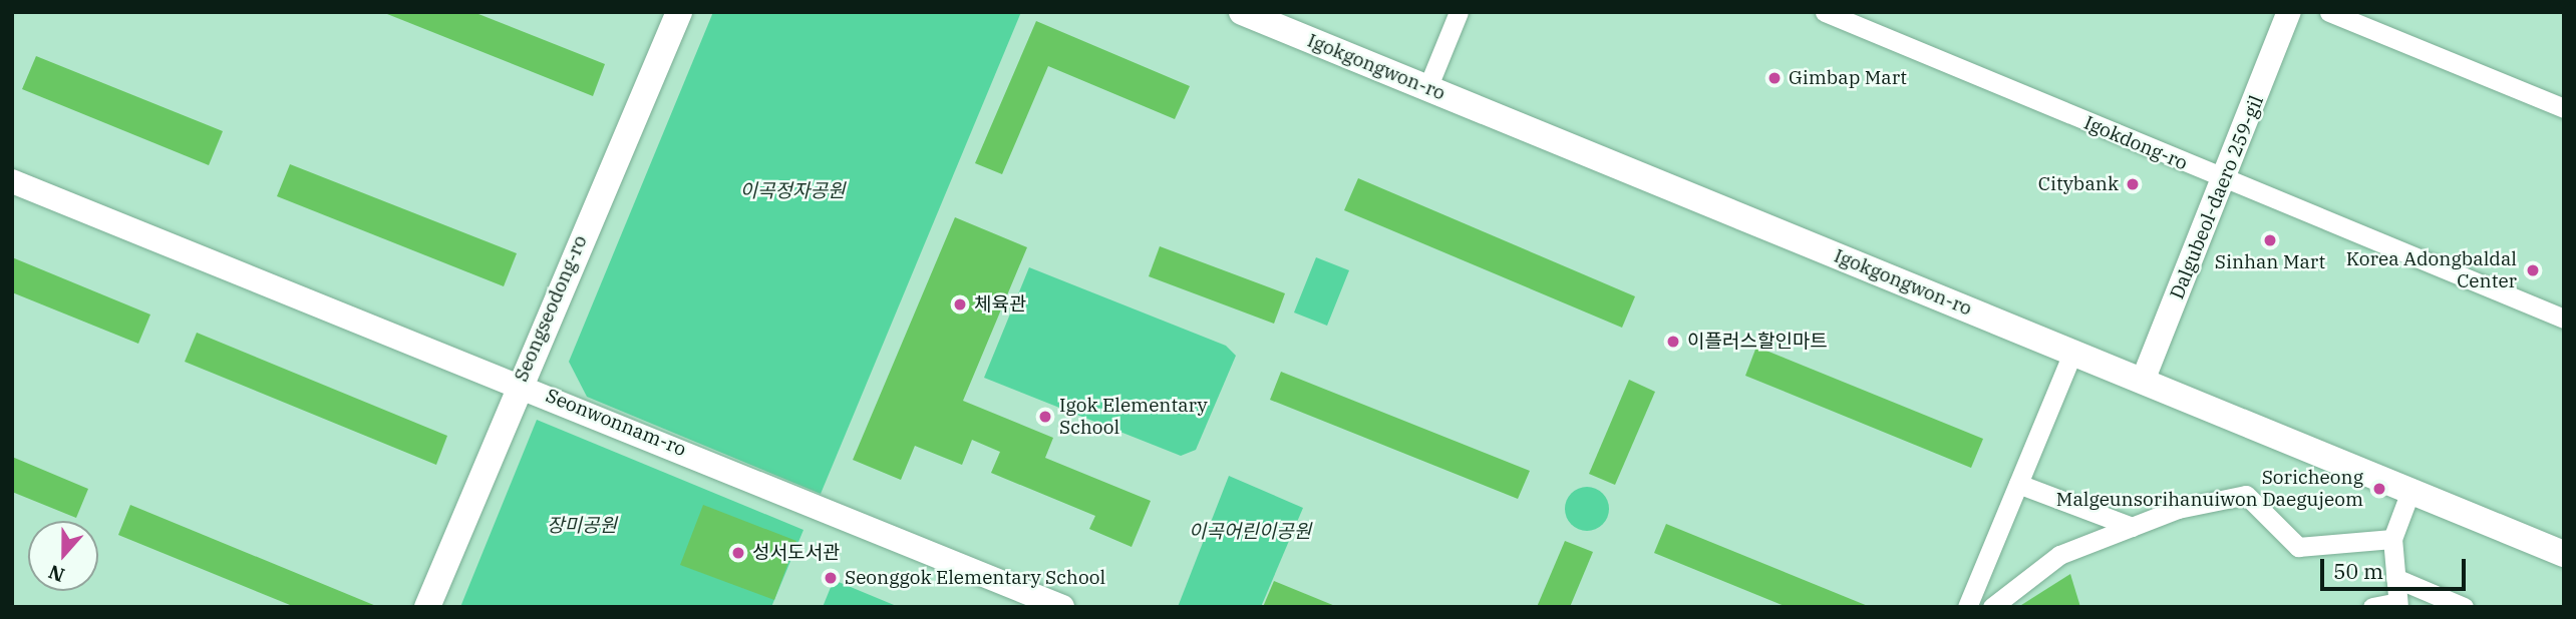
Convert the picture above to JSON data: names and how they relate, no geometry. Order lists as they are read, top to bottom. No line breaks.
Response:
{"streets":{"main road":["Igokgongwon-ro","Seongseodong-ro"],"street":["Igokdong-ro","Dalgubeol-daero 259-gil","Seonwonnam-ro"]},"crossings":[["Igokgongwon-ro","Dalgubeol-daero 259-gil"],["Igokdong-ro","Dalgubeol-daero 259-gil"],["Seongseodong-ro","Seonwonnam-ro"]],"parks":["이곡정자공원","장미공원","이곡어린이공원"],"places":["Gimbap Mart","Citybank","Sinhan Mart","Korea Adongbaldal Center","체육관","이플러스할인마트","Igok Elementary School","Soricheong Malgeunsorihanuiwon Daegujeom","성서도서관","Seonggok Elementary School"],"scale_bar":"50 m","north":"bottom"}
